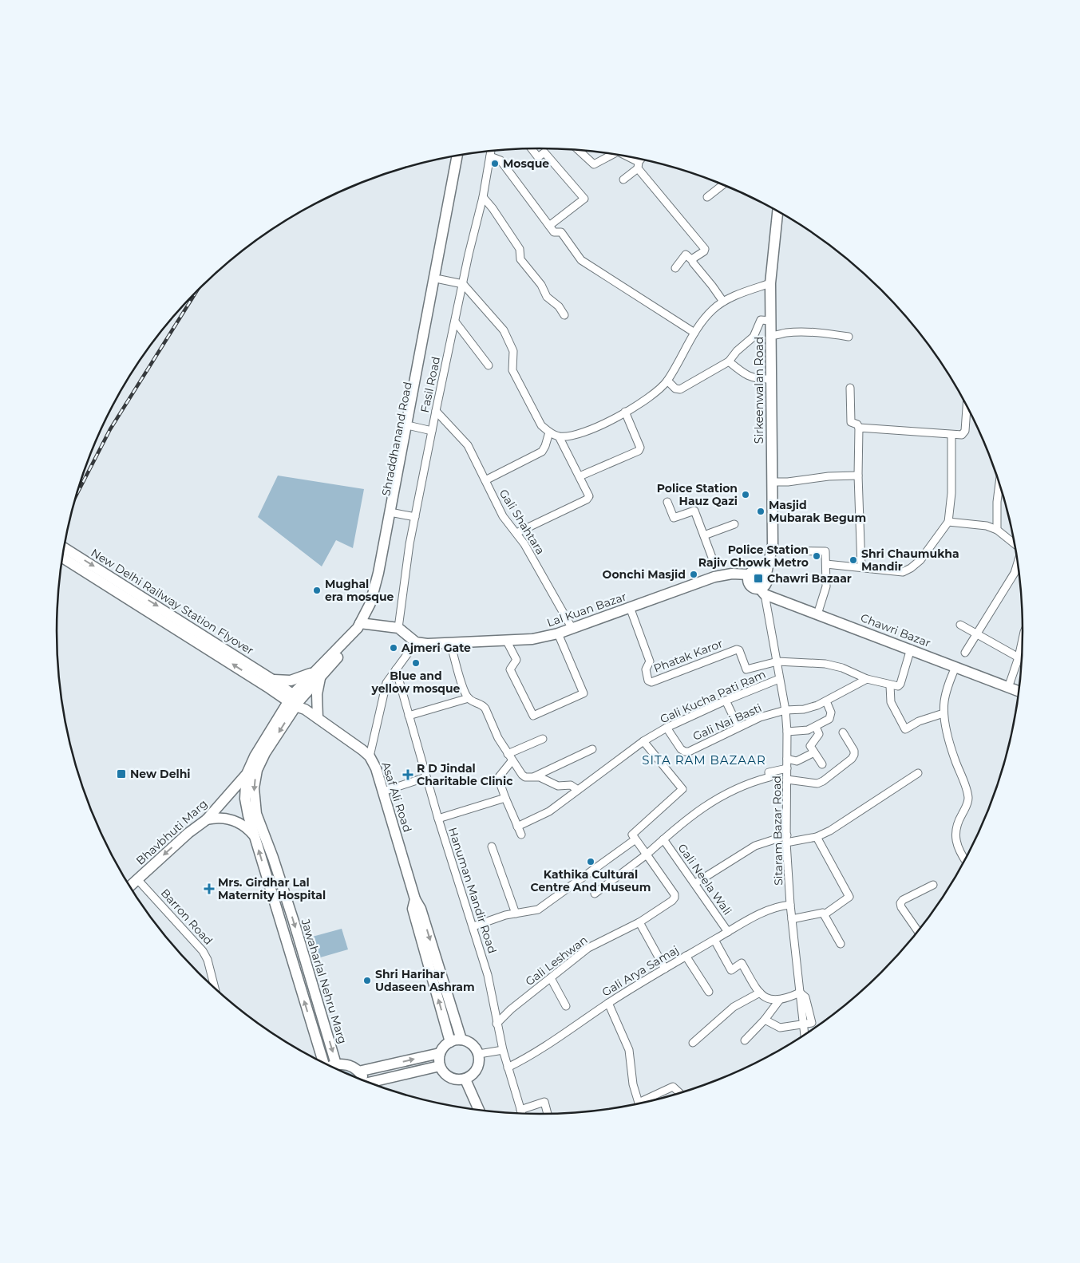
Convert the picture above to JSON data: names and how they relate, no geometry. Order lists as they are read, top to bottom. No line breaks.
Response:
{"streets":{"street":["Fasil Road","Sirkeenwalan Road","Shraddhanand Road","Gali Shahtara","New Delhi Railway Station Flyover","Lal Kuan Bazar","Chawri Bazar","Phatak Karor","Gali Kucha Pati Ram","Gali Nai Basti","Asaf Ali Road","Sitaram Bazar Road","Bhavbhuti Marg","Gali Neela Wali","Hanuman Mandir Road","Barron Road","Gali Leshwan","Gali Arya Samaj","Jawaharlal Nehru Marg"]},"crossings":[["Fasil Road","Gali Shahtara"],["Fasil Road","Lal Kuan Bazar"],["Sirkeenwalan Road","Lal Kuan Bazar"],["Sirkeenwalan Road","Chawri Bazar"],["Sirkeenwalan Road","Sitaram Bazar Road"],["Shraddhanand Road","New Delhi Railway Station Flyover"],["Shraddhanand Road","Asaf Ali Road"],["Shraddhanand Road","Jawaharlal Nehru Marg"],["Gali Shahtara","Lal Kuan Bazar"],["New Delhi Railway Station Flyover","Asaf Ali Road"],["New Delhi Railway Station Flyover","Jawaharlal Nehru Marg"],["Lal Kuan Bazar","Chawri Bazar"],["Lal Kuan Bazar","Phatak Karor"],["Lal Kuan Bazar","Sitaram Bazar Road"],["Chawri Bazar","Sitaram Bazar Road"],["Phatak Karor","Sitaram Bazar Road"],["Gali Kucha Pati Ram","Gali Nai Basti"],["Gali Kucha Pati Ram","Sitaram Bazar Road"],["Gali Nai Basti","Sitaram Bazar Road"],["Asaf Ali Road","Jawaharlal Nehru Marg"],["Sitaram Bazar Road","Gali Arya Samaj"],["Bhavbhuti Marg","Barron Road"],["Gali Neela Wali","Gali Arya Samaj"],["Hanuman Mandir Road","Gali Leshwan"],["Hanuman Mandir Road","Gali Arya Samaj"]],"one_way":["Bhavbhuti Marg"],"districts":["SITA RAM BAZAAR"],"places":{"other":["Mosque","Police Station Hauz Qazi","Masjid Mubarak Begum","Police Station Rajiv Chowk Metro","Shri Chaumukha Mandir","Oonchi Masjid","Mughal era mosque","Ajmeri Gate","Blue and yellow mosque","Kathika Cultural Centre And Museum","Shri Harihar Udaseen Ashram"],"transit":["Chawri Bazaar","New Delhi"],"health":["R D Jindal Charitable Clinic","Mrs. Girdhar Lal Maternity Hospital"]}}
